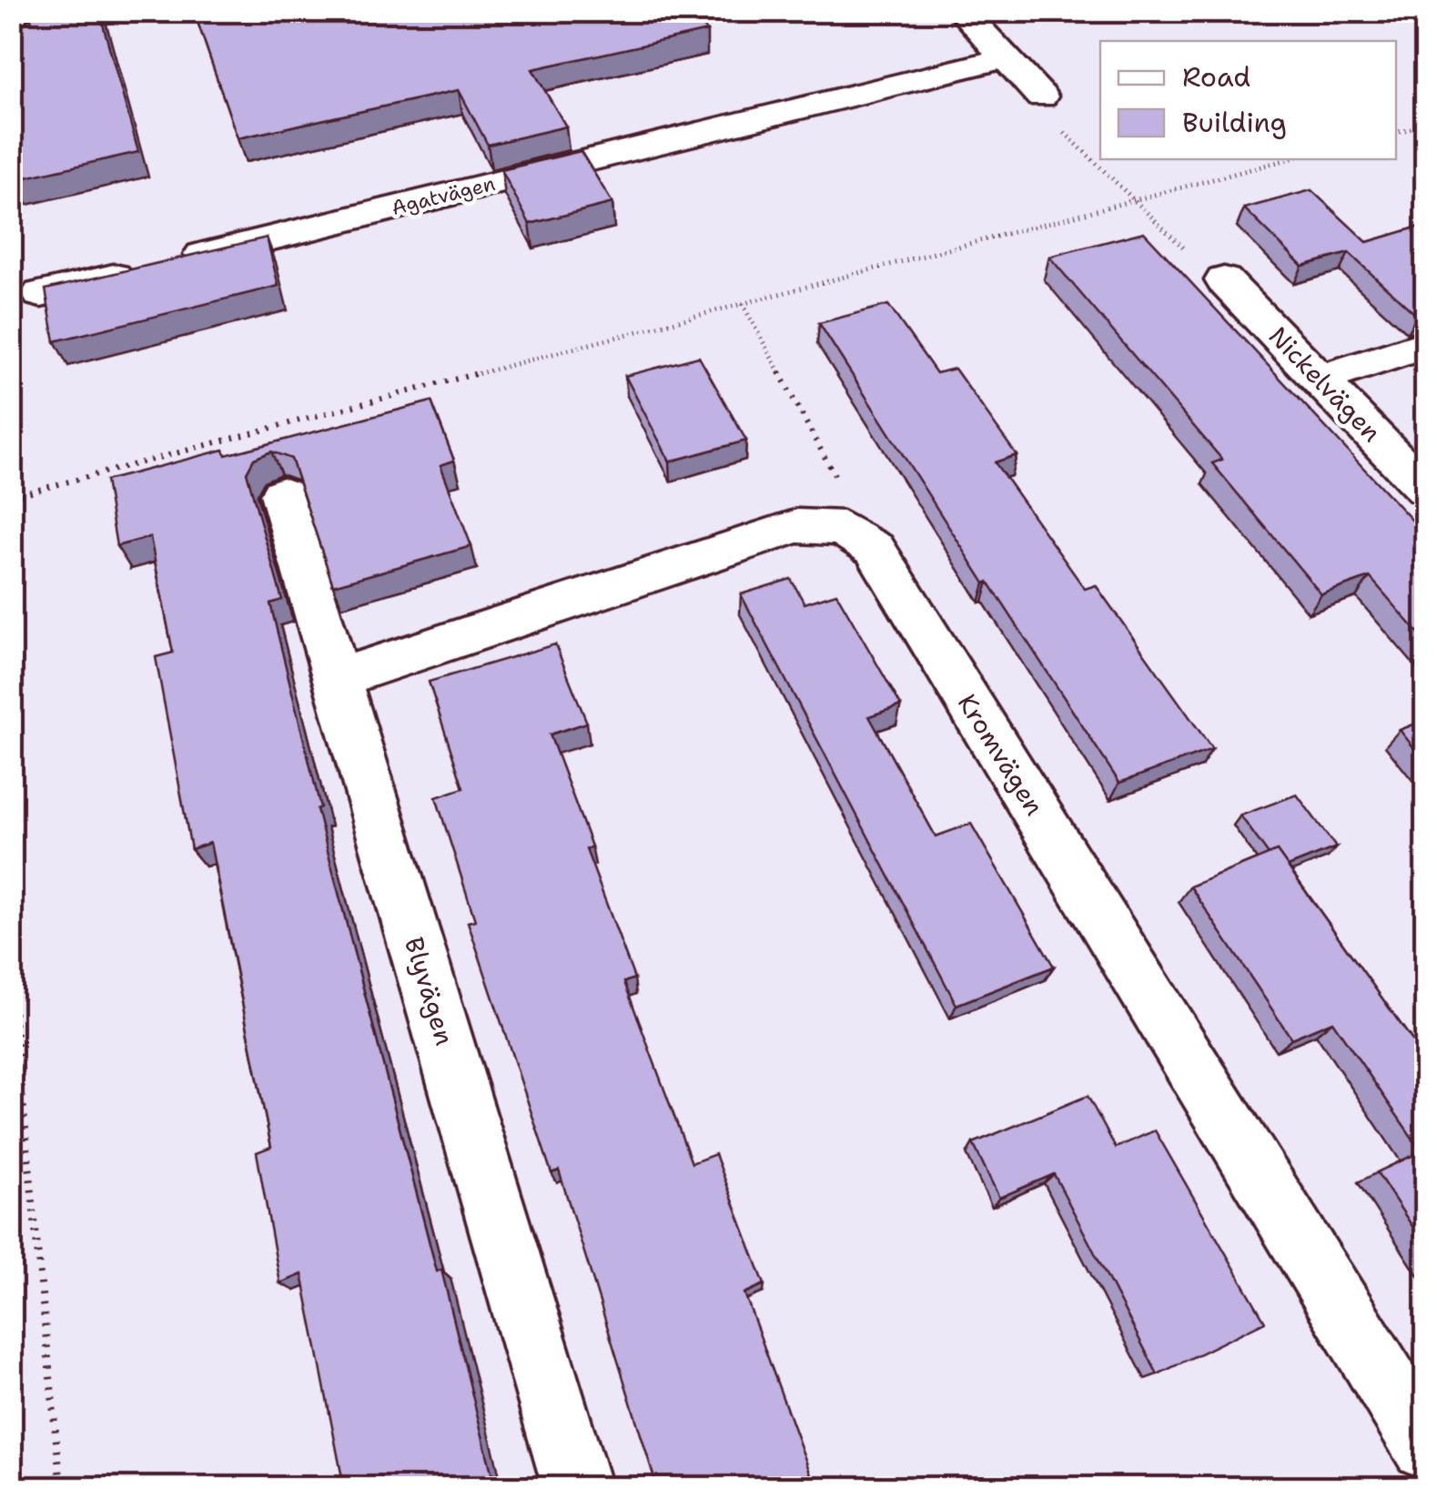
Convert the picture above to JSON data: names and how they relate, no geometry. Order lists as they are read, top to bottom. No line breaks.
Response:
{"streets":{"street":["Agatvägen","Nickelvägen","Kromvägen","Blyvägen"]},"legend":["Road","Building"]}
